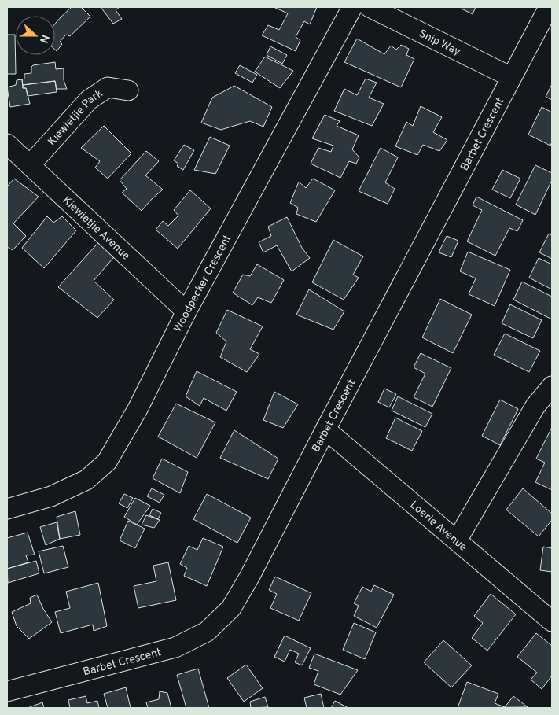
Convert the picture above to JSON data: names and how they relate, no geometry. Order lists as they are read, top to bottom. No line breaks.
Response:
{"streets":{"street":["Snip Way","Kiewietjie Park","Barbet Crescent","Kiewietjie Avenue","Woodpecker Crescent","Loerie Avenue"]},"crossings":[["Snip Way","Barbet Crescent"],["Kiewietjie Park","Kiewietjie Avenue"],["Barbet Crescent","Loerie Avenue"],["Kiewietjie Avenue","Woodpecker Crescent"]],"north":"right"}
